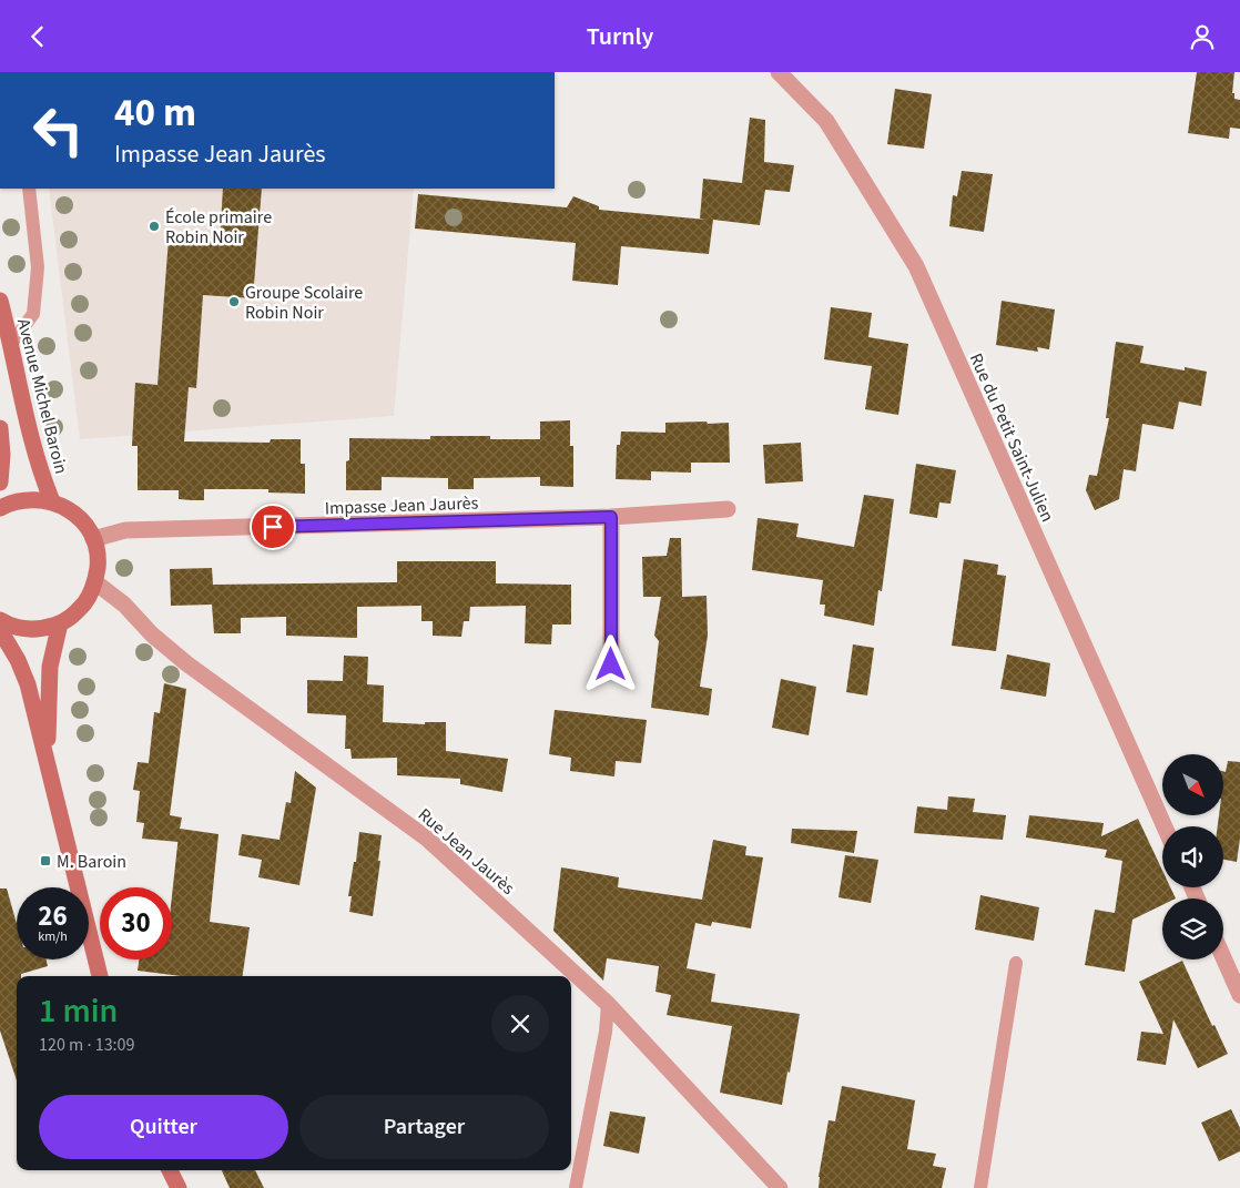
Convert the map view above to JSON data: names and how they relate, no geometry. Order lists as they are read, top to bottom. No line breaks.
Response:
{"streets":{"street":["Avenue Michel Baroin","Rue du Petit Saint-Julien","Impasse Jean Jaurès","Rue Jean Jaurès"]},"places":{"other":["École primaire Robin Noir","Groupe Scolaire Robin Noir"],"transit":["M. Baroin"]},"north":"bottom right","page":{"header":"Turnly","turn":["40 m","Impasse Jean Jaurès"],"speed":"26 km/h","limit":"30","heading":["1 min","120 m · 13:09"],"buttons":["Quitter","Partager"]}}
